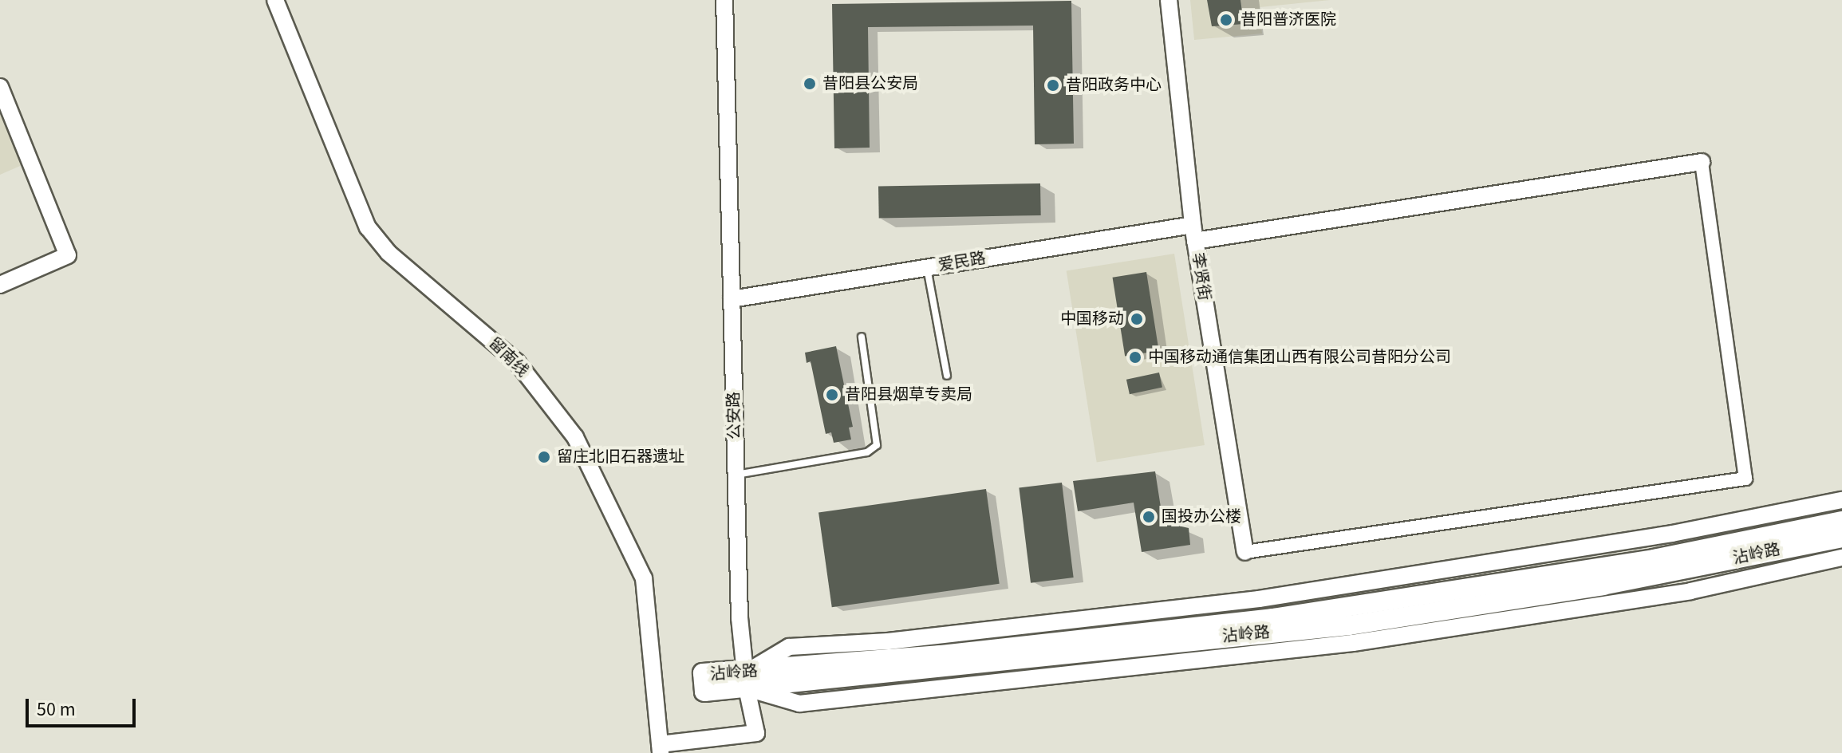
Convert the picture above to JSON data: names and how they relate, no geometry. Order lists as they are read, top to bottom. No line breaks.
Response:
{"streets":{"main road":["沾岭路"],"street":["爱民路","李贤街","留南线","公安路"]},"crossings":[["爱民路","李贤街"],["爱民路","公安路"],["留南线","公安路"],["公安路","沾岭路"]],"places":["昔阳普济医院","昔阳县公安局","昔阳政务中心","中国移动","中国移动通信集团山西有限公司昔阳分公司","昔阳县烟草专卖局","留庄北旧石器遗址","国投办公楼"],"scale_bar":"50 m"}
